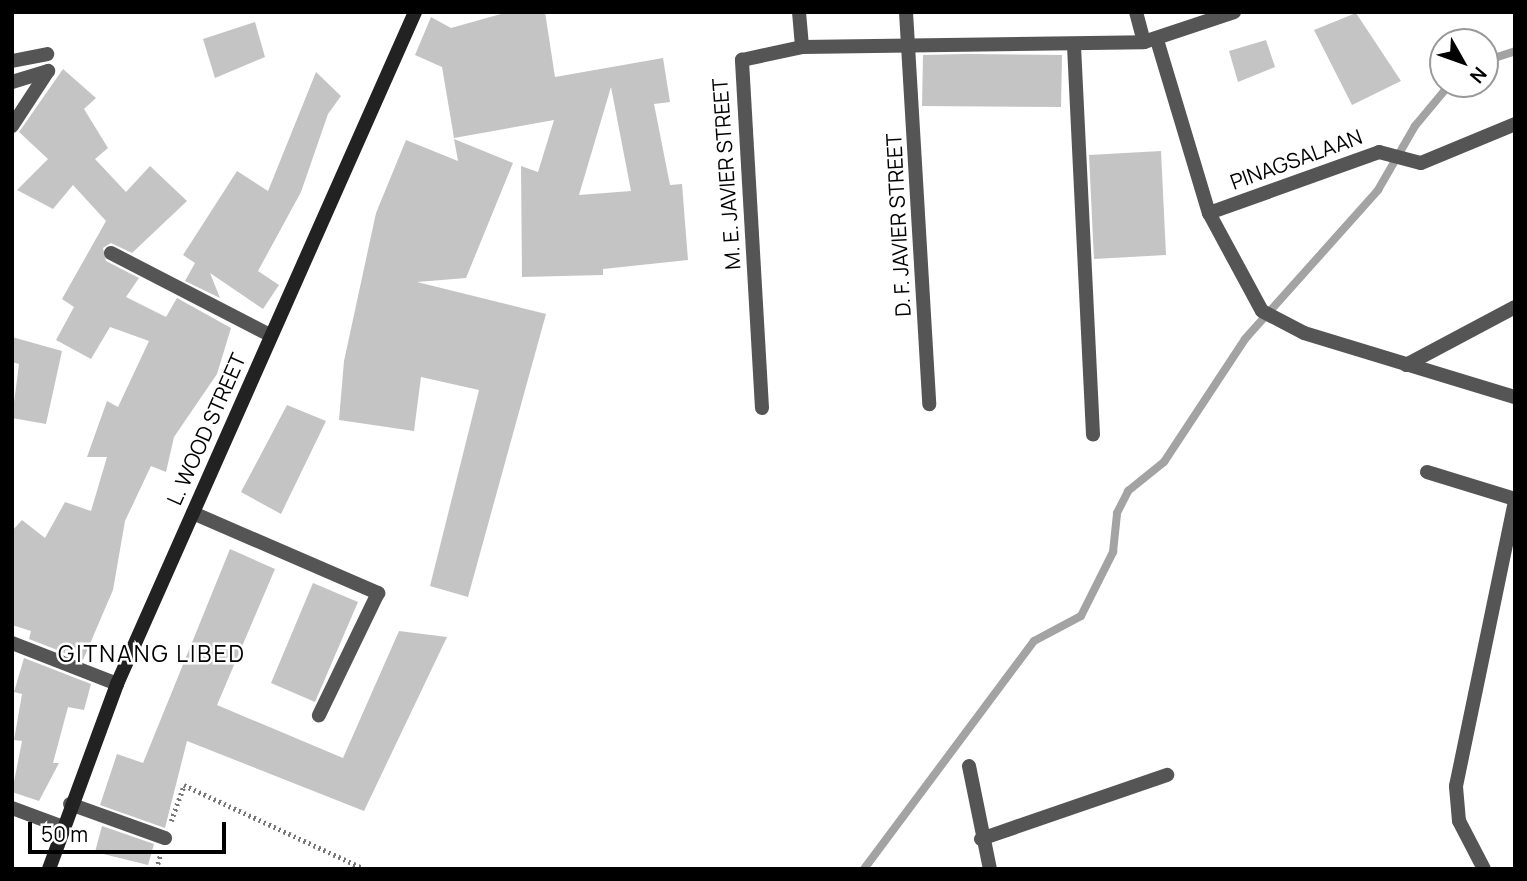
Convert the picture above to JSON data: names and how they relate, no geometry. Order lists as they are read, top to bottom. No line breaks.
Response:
{"streets":{"main road":["L. WOOD STREET"],"street":["PINAGSALAAN","M. E. JAVIER STREET","D. F. JAVIER STREET"]},"crossings":[["M. E. JAVIER STREET","D. F. JAVIER STREET"]],"districts":["GITNANG LIBED"],"scale_bar":"50 m","north":"bottom right"}
